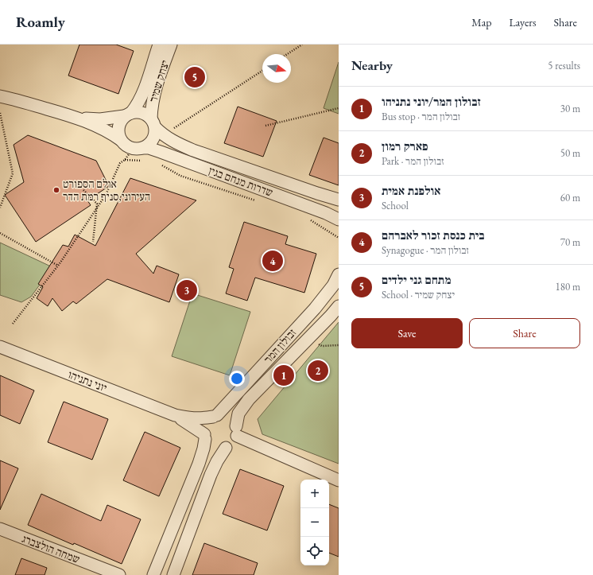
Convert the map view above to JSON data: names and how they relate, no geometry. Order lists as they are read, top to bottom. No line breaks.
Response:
{"streets":{"street":["יצחק שמיר","שדרות מנחם בגין","זבולון המר","יוני נתניהו","שמחה הולצברג"]},"crossings":[["יצחק שמיר","שדרות מנחם בגין"],["זבולון המר","יוני נתניהו"]],"places":["אולם הספורט העירוני,סניף רמת הדר"],"north":"right","page":{"header":"Roamly","nav":["Map","Layers","Share"],"heading":["Nearby","5 results"],"pins":["5","4","3","2","1"],"list":[{"mark":"1","name":"זבולון המר/יוני נתניהו","note":"Bus stop · זבולון המר","value":"30 m"},{"mark":"2","name":"פארק רמון","note":"Park · זבולון המר","value":"50 m"},{"mark":"3","name":"אולפנת אמית","note":"School","value":"60 m"},{"mark":"4","name":"בית כנסת זכור לאברהם","note":"Synagogue · זבולון המר","value":"70 m"},{"mark":"5","name":"מתחם גני ילדים","note":"School · יצחק שמיר","value":"180 m"}],"buttons":["Save","Share"],"map_buttons":["+","−"]}}
